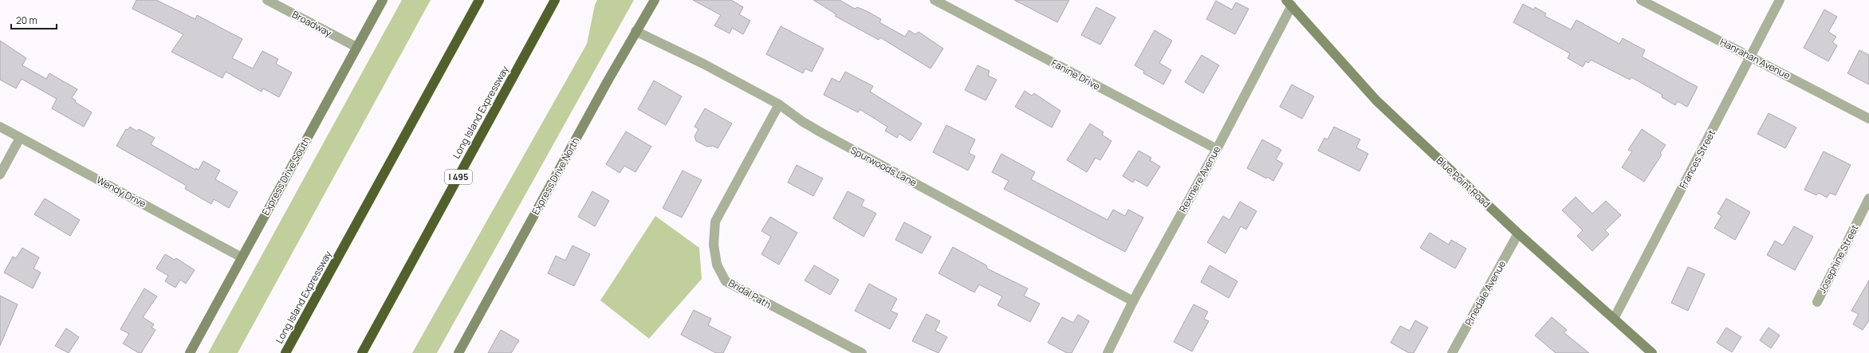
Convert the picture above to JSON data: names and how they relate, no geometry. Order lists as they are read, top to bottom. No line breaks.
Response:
{"streets":{"highway":["Long Island Expressway","I 495"],"main road":["Express Drive South","Express Drive North","Blue Point Road"],"street":["Broadway","Hanrahan Avenue","Fanine Drive","Frances Street","Spurwoods Lane","Rexmere Avenue","Wendy Drive","Josephine Street","Pinedale Avenue","Bridal Path"]},"crossings":[["Broadway","Express Drive South"],["Hanrahan Avenue","Frances Street"],["Fanine Drive","Rexmere Avenue"],["Frances Street","Blue Point Road"],["Spurwoods Lane","Express Drive North"],["Spurwoods Lane","Rexmere Avenue"],["Spurwoods Lane","Bridal Path"],["Express Drive South","Wendy Drive"],["Rexmere Avenue","Blue Point Road"],["Blue Point Road","Pinedale Avenue"]],"scale_bar":"20 m"}
